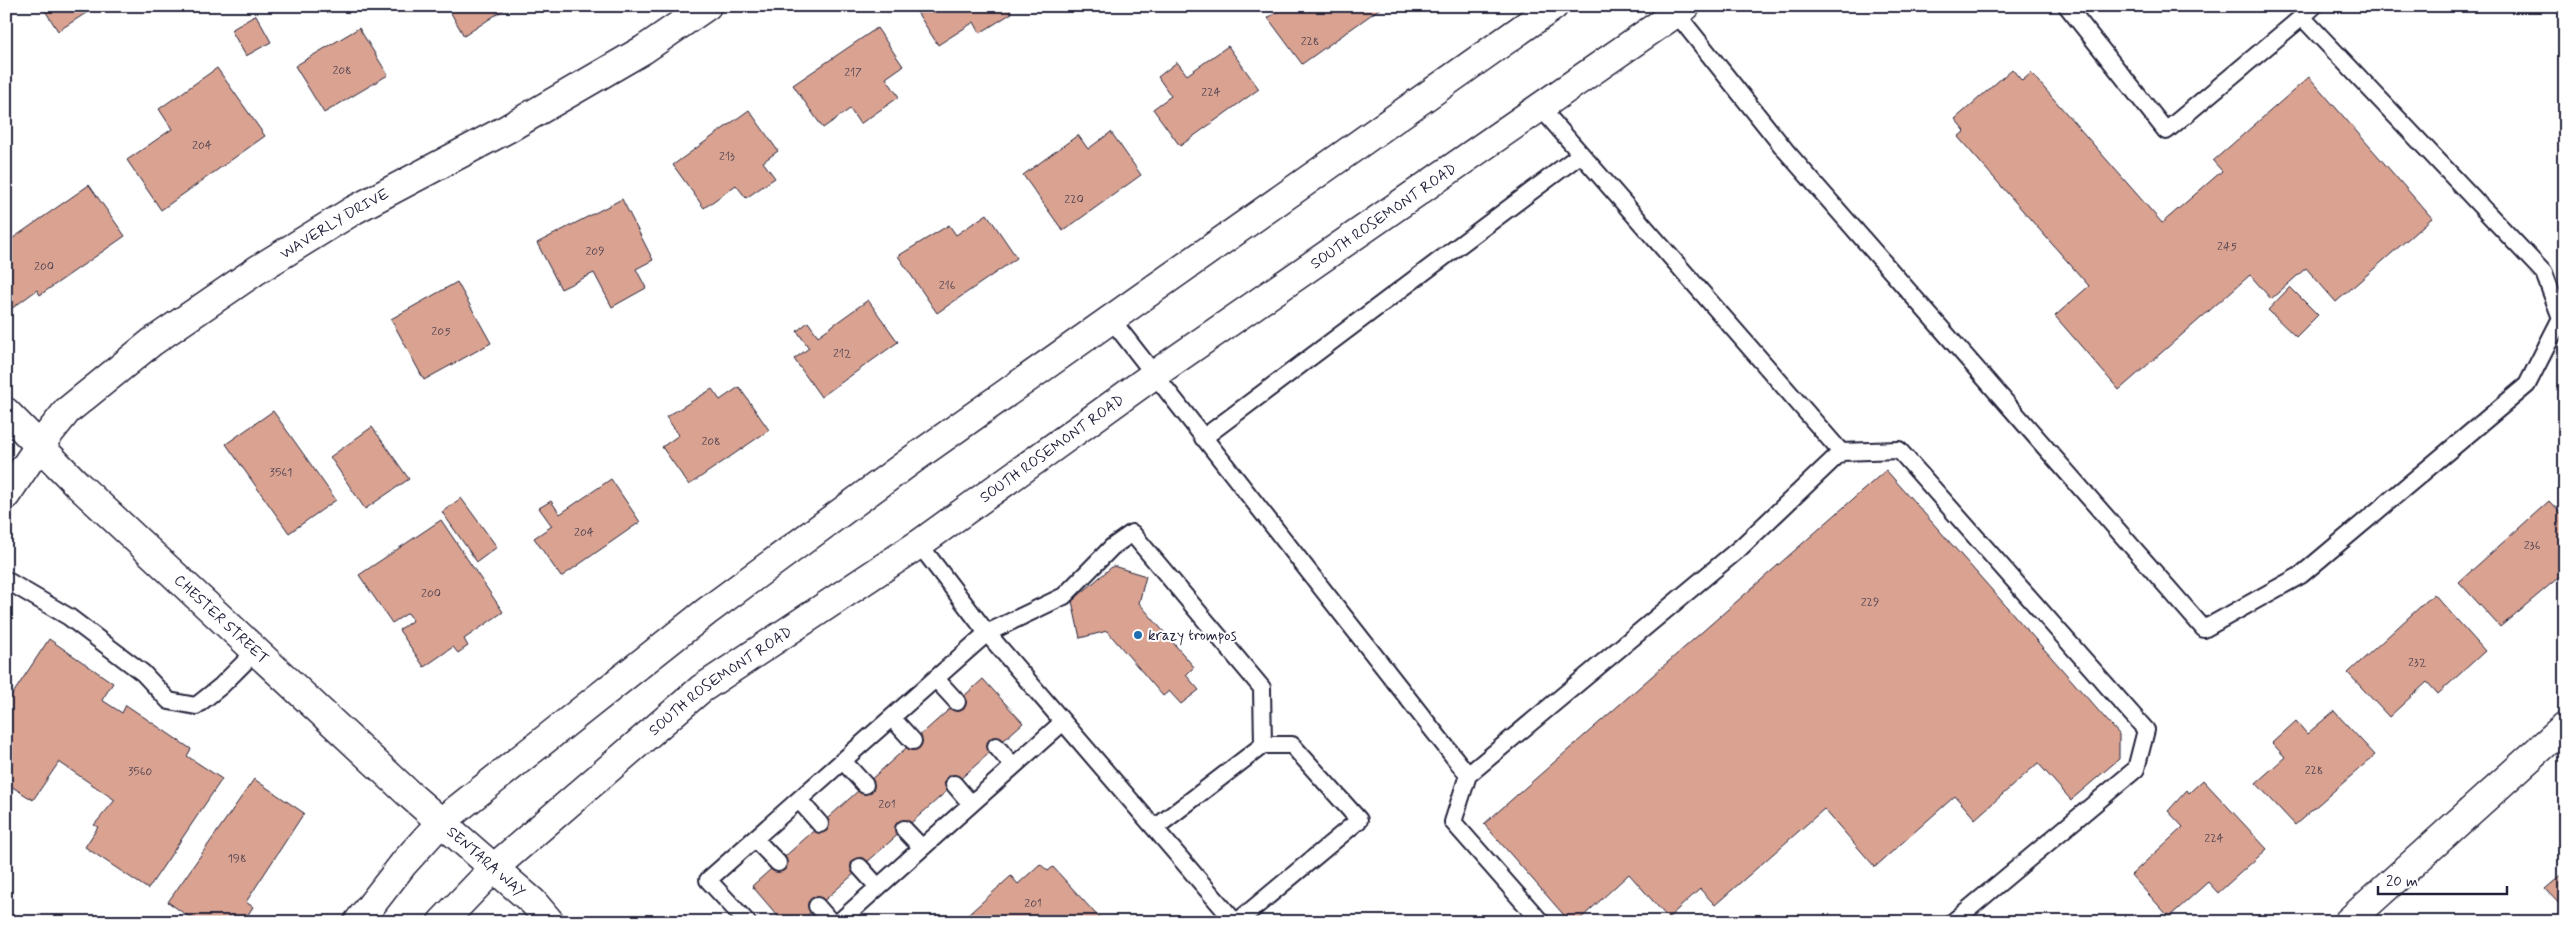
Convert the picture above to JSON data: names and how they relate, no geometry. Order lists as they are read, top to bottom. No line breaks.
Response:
{"streets":{"main road":["SOUTH ROSEMONT ROAD","WAVERLY DRIVE","CHESTER STREET","SENTARA WAY"]},"crossings":[["SOUTH ROSEMONT ROAD","SENTARA WAY"],["WAVERLY DRIVE","CHESTER STREET"],["CHESTER STREET","SENTARA WAY"]],"places":["krazy trompos"],"house_numbers":["228","208","217","224","204","213","220","245","209","200","216","205","212","208","3561","204","236","200","229","232","228","3560","201","224","198","201"],"scale_bar":"20 m"}
